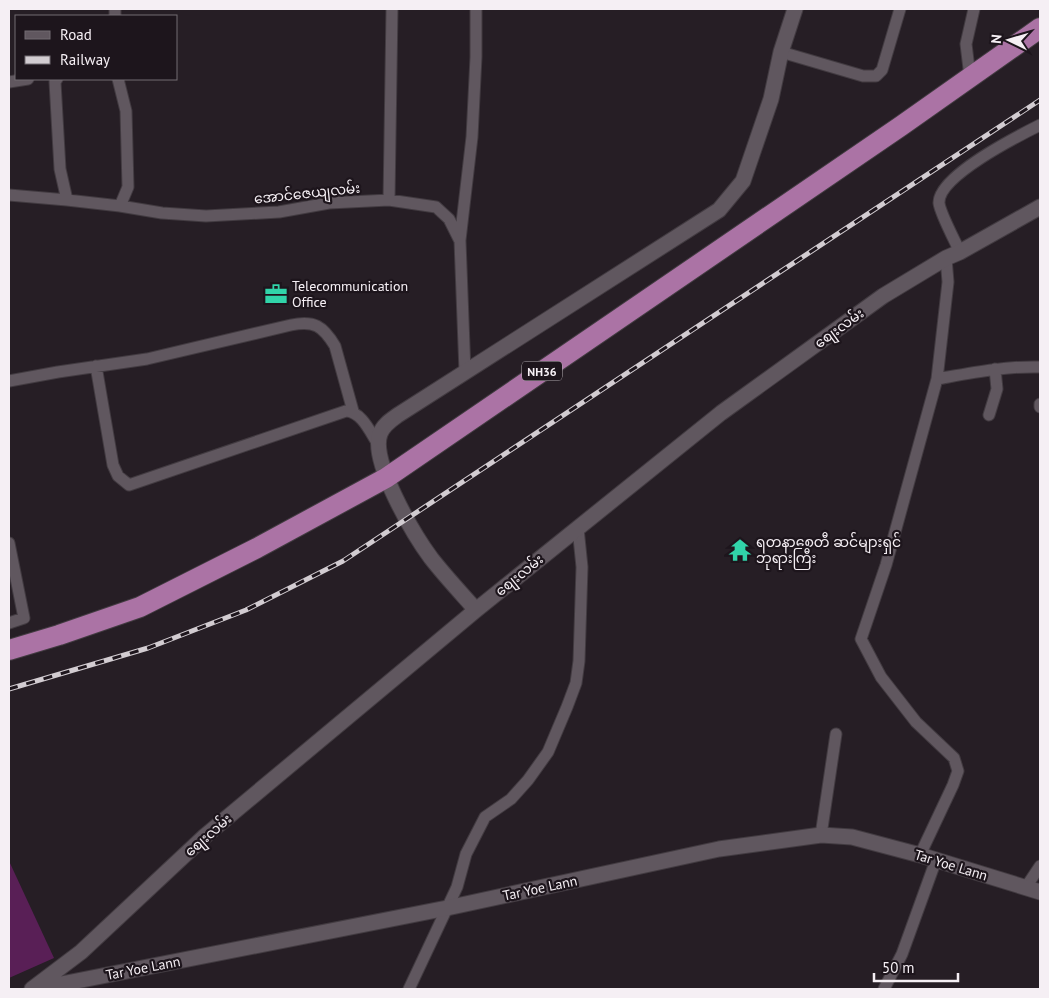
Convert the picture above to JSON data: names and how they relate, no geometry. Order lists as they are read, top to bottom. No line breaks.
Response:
{"streets":{"highway":["NH36"],"main road":["စျေးလမ်း","Tar Yoe Lann"],"street":["အောင်ဇေယျလမ်း"]},"places":{"office":["Telecommunication Office"],"temple":["ရတနာစေတီ ဆင်များရှင် ဘုရားကြီး"]},"legend":["Road","Railway"],"scale_bar":"50 m","north":"left"}
